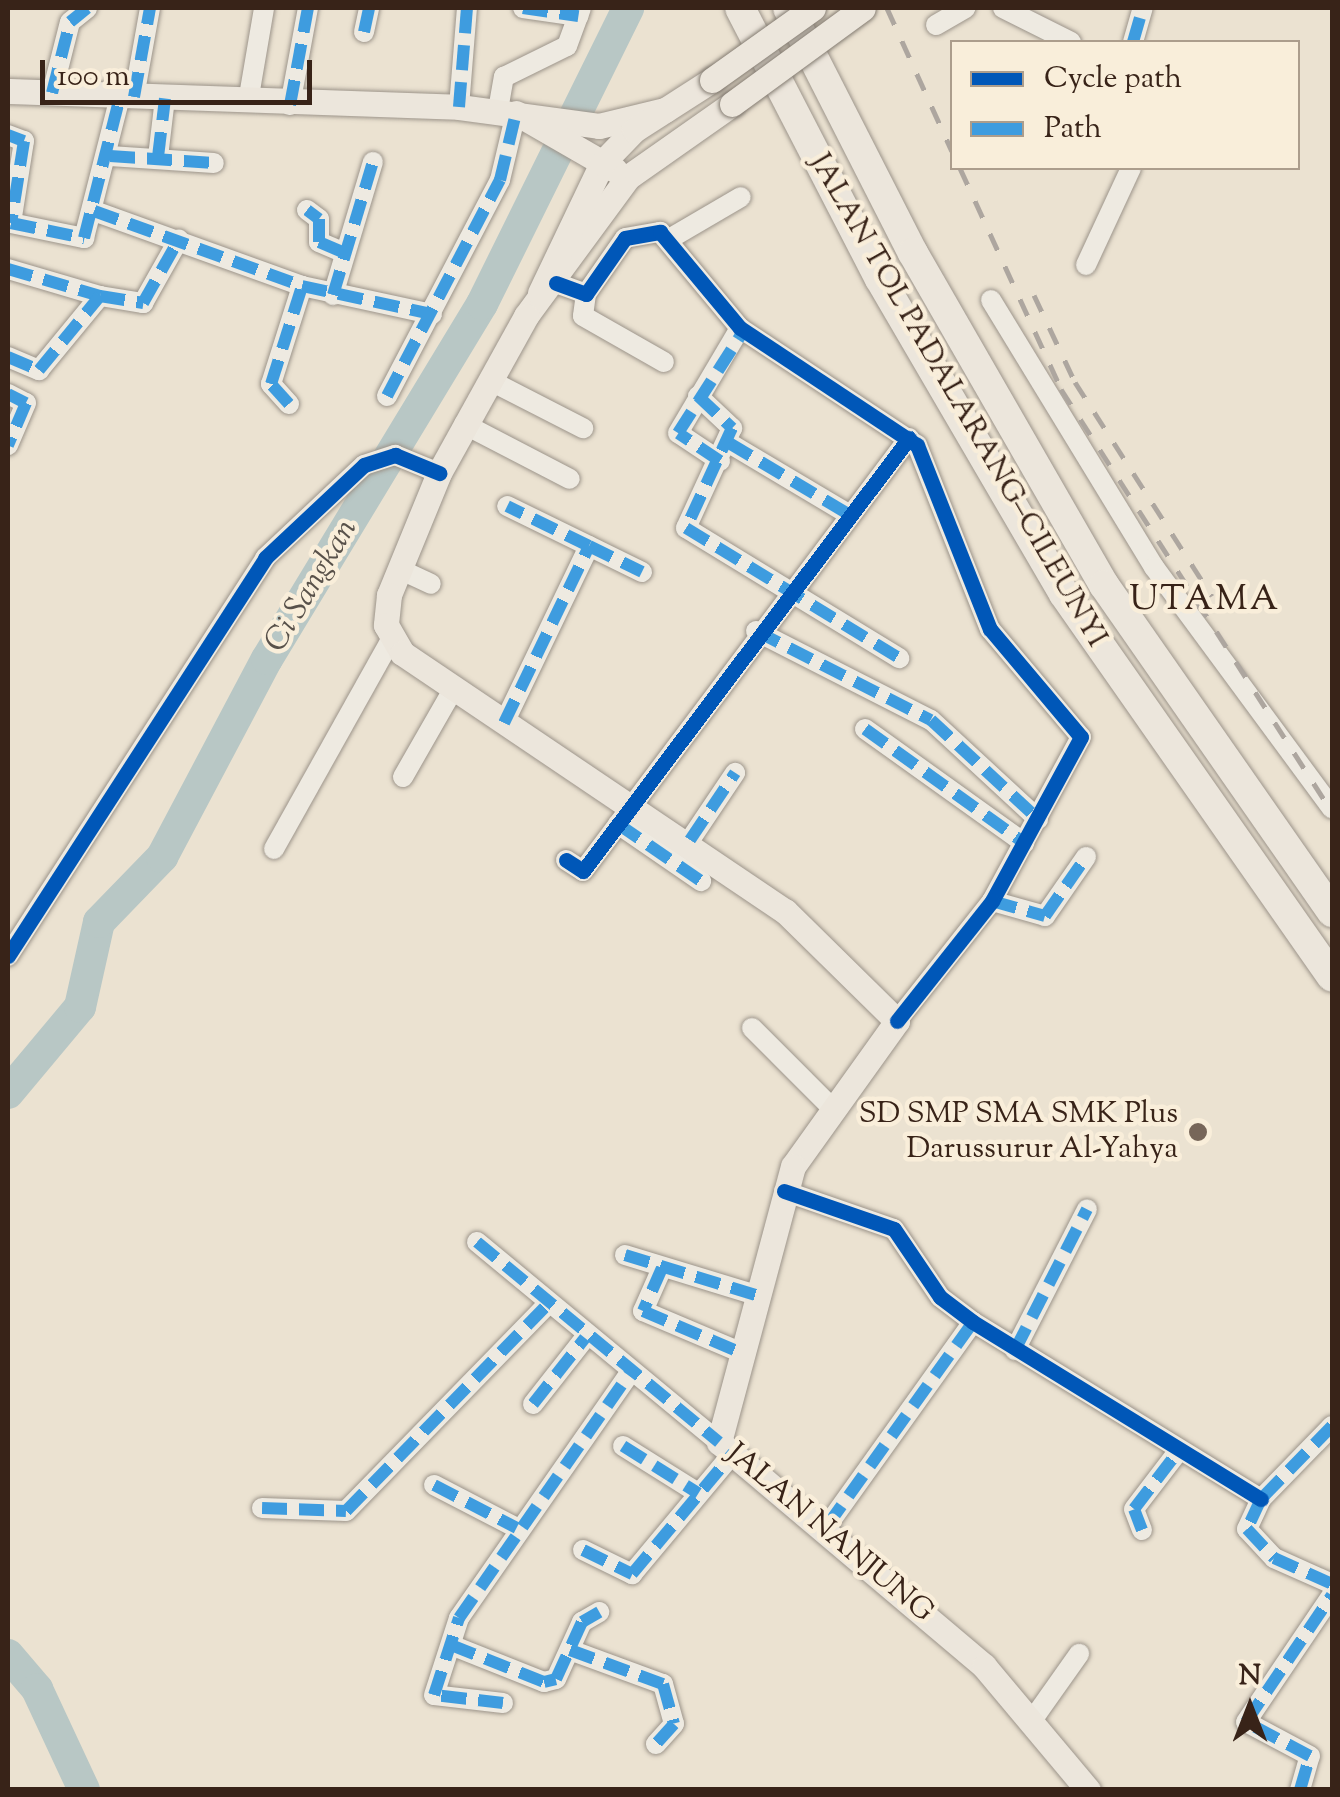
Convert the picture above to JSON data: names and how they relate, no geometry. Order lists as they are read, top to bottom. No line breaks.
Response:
{"streets":{"highway":["JALAN TOL PADALARANG–CILEUNYI"],"main road":["JALAN NANJUNG"]},"districts":["UTAMA"],"water":["Ci Sangkan"],"places":["SD SMP SMA SMK Plus Darussurur Al-Yahya"],"legend":["Cycle path","Path"],"scale_bar":"100 m","north":"top"}
